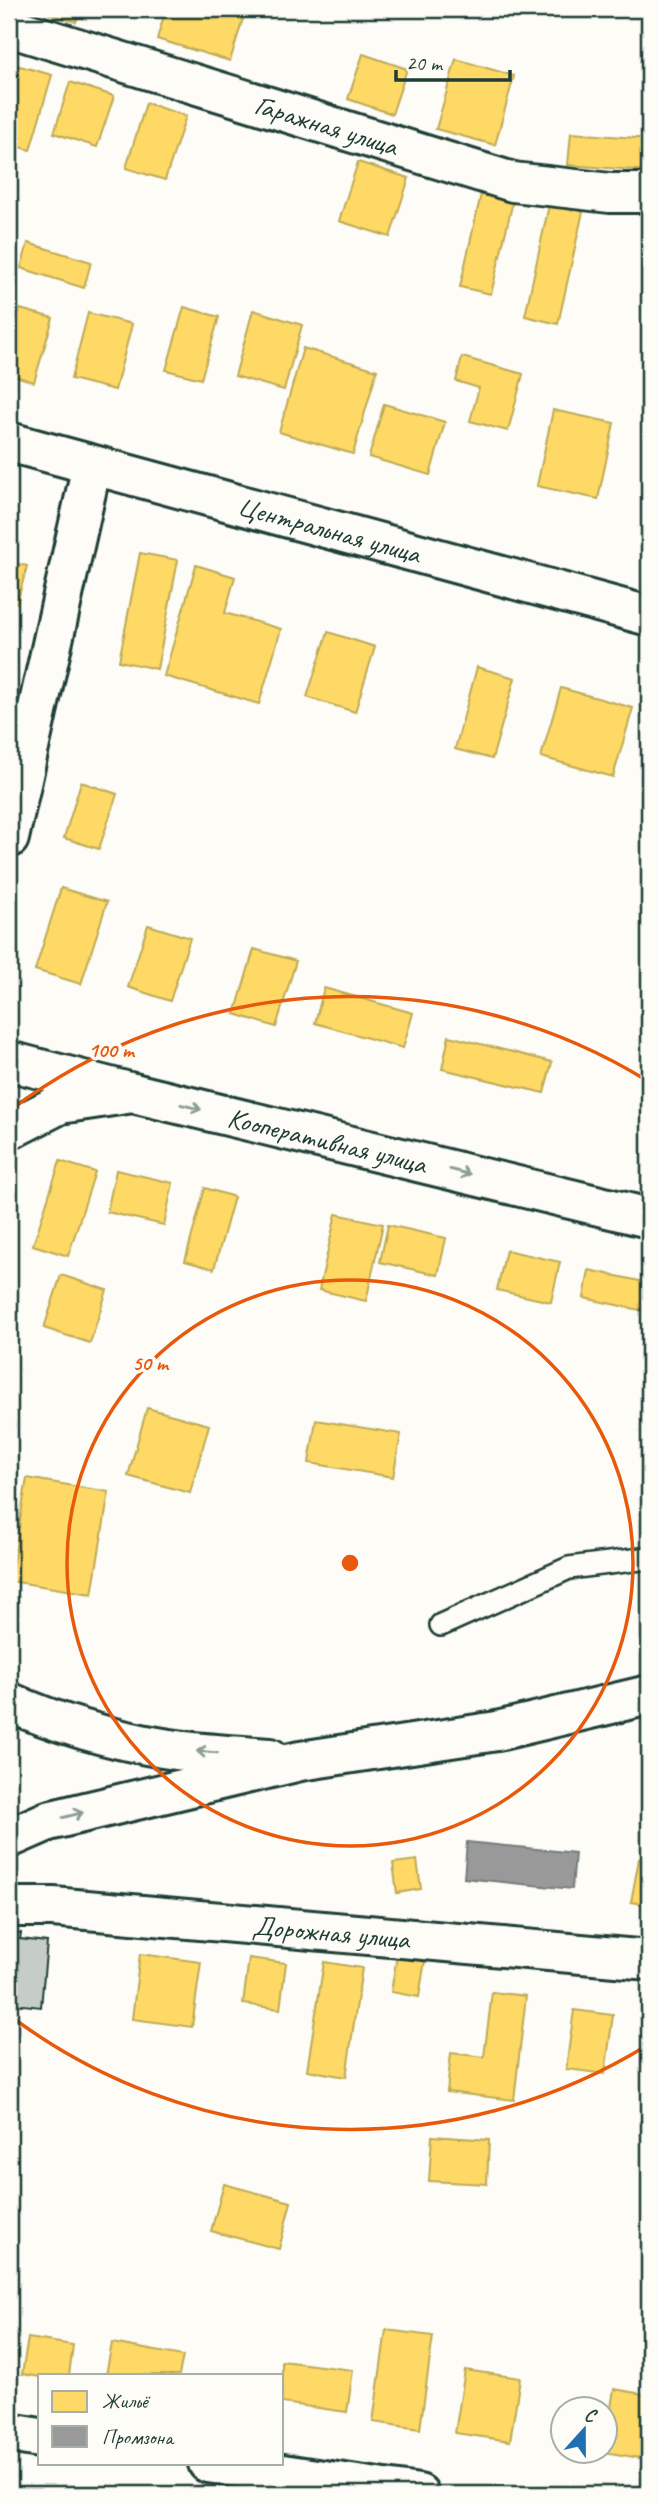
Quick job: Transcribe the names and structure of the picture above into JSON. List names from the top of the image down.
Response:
{
  "streets": {
    "street": [
      "Гаражная улица",
      "Центральная улица",
      "Кооперативная улица",
      "Дорожная улица"
    ]
  },
  "one_way": ["Кооперативная улица"],
  "legend": ["Жильё", "Промзона"],
  "scale_bar": "20 m",
  "north": "top",
  "rings": ["100 m", "50 m"]
}
